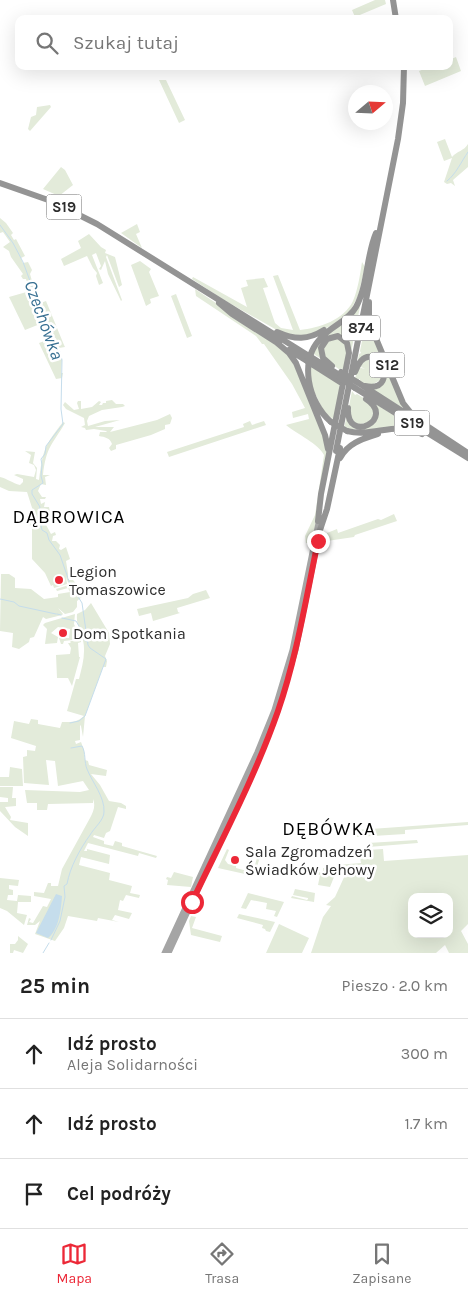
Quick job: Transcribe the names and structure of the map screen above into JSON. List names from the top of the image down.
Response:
{
  "streets": {
    "highway": ["S19", "874", "S12"]
  },
  "crossings": [
    ["S19", "S12"],
    ["874", "S12"]
  ],
  "districts": ["DĄBROWICA", "DĘBÓWKA"],
  "water": ["Czechówka"],
  "places": ["Legion Tomaszowice", "Dom Spotkania", "Sala Zgromadzeń Świadków Jehowy"],
  "north": "right",
  "page": {
    "search": "Szukaj tutaj",
    "heading": ["25 min", "Pieszo · 2.0 km"],
    "list": [
      ["Idź prosto", "Aleja Solidarności", "300 m"],
      ["Idź prosto", "1.7 km"],
      "Cel podróży"
    ],
    "nav": ["Mapa", "Trasa", "Zapisane"]
  }
}
